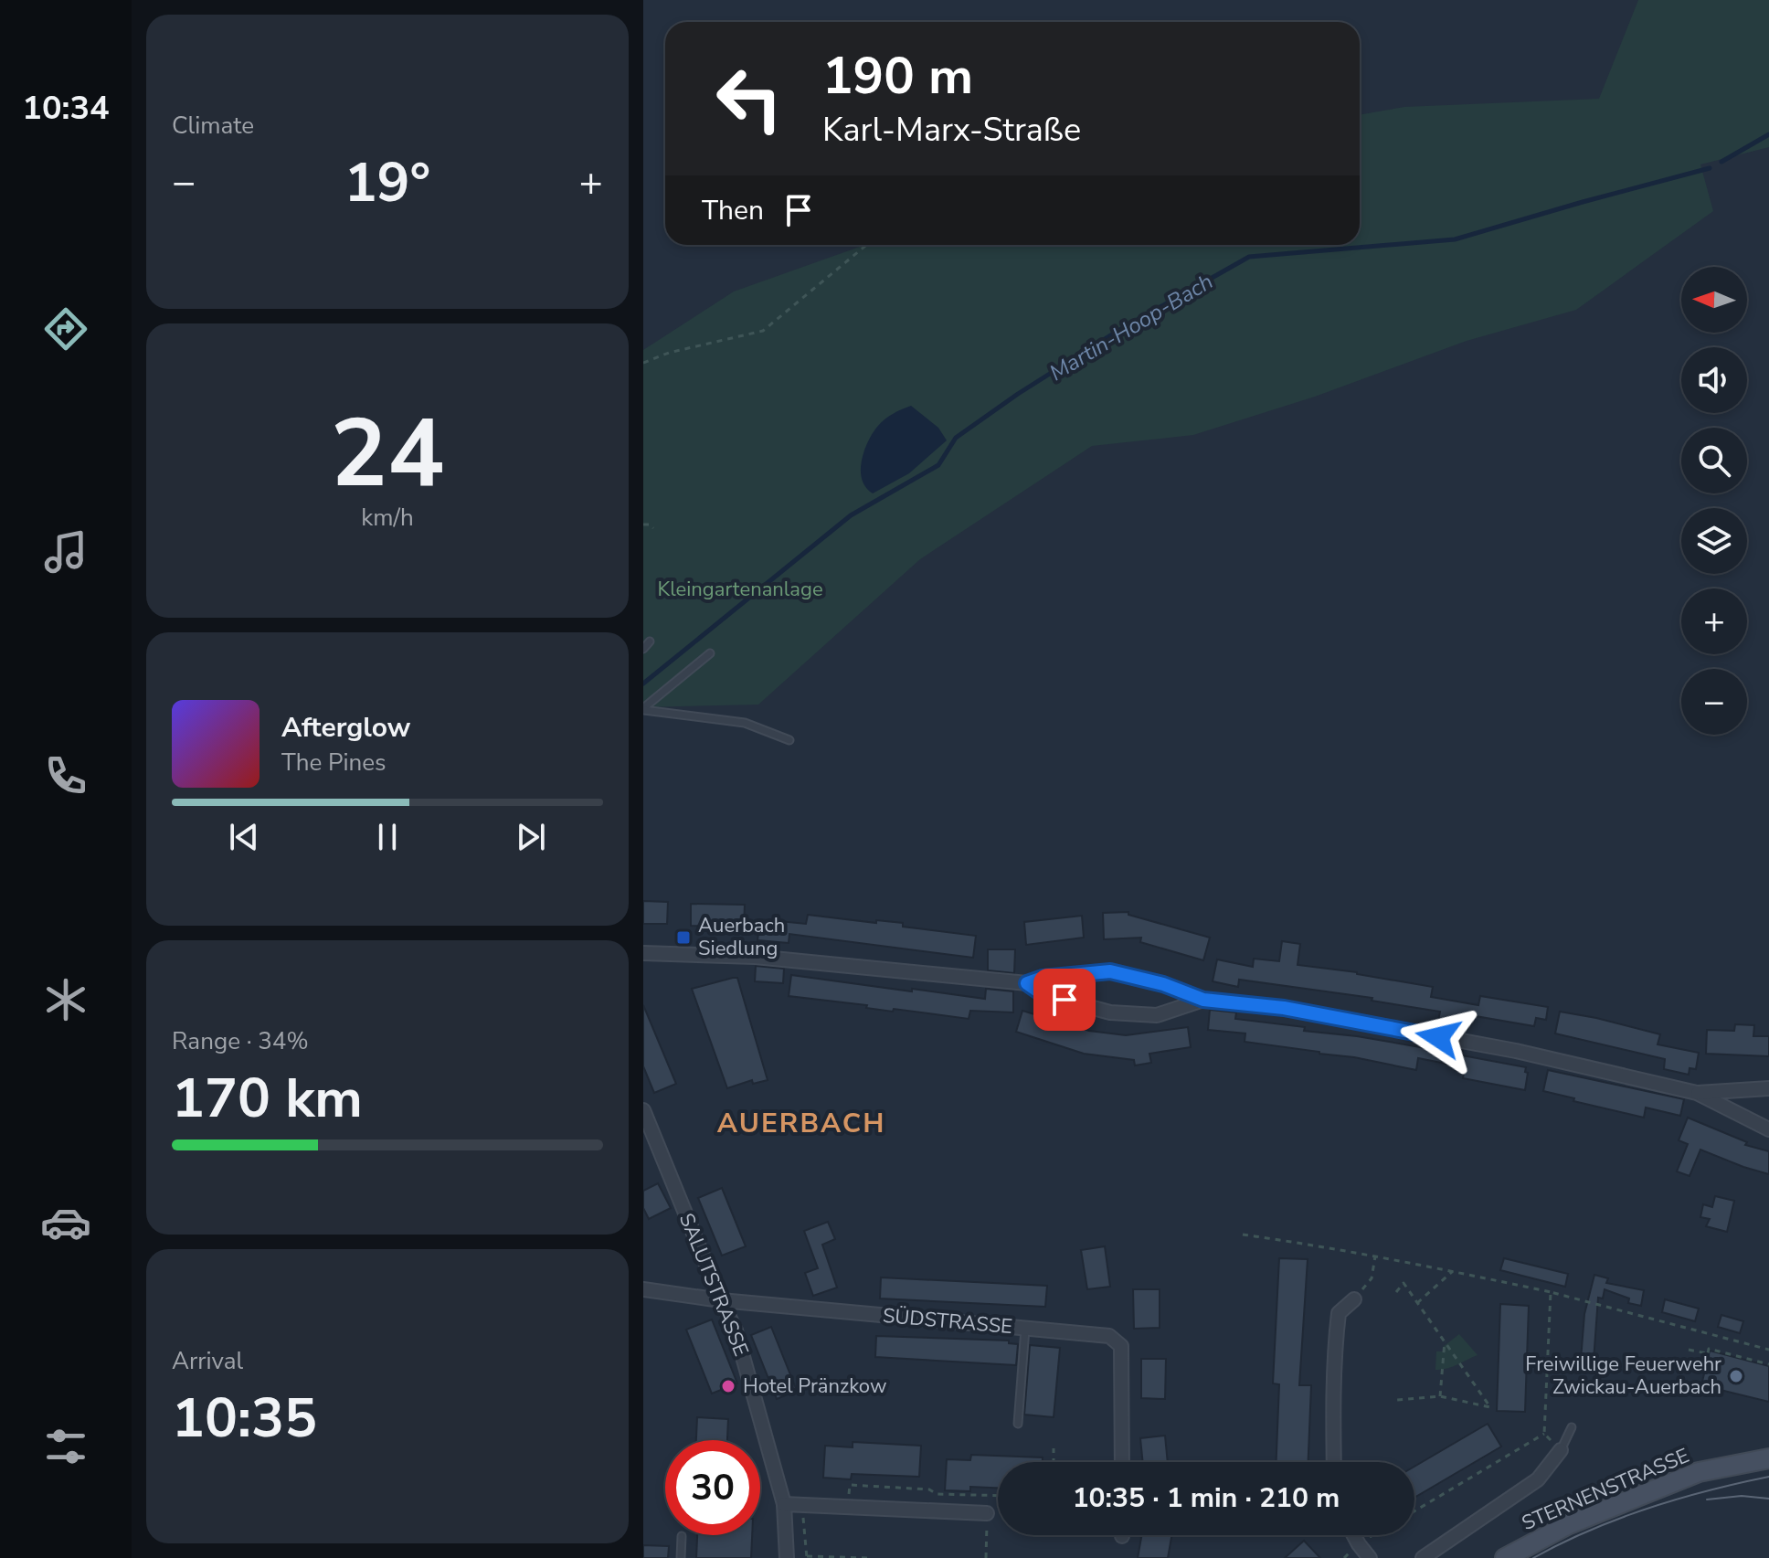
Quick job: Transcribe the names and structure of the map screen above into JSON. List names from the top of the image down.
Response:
{
  "streets": {
    "street": ["SALUTSTRASSE", "SÜDSTRASSE", "STERNENSTRASSE"]
  },
  "crossings": [
    ["SALUTSTRASSE", "SÜDSTRASSE"]
  ],
  "districts": ["AUERBACH"],
  "water": ["Martin-Hoop-Bach"],
  "parks": ["Kleingartenanlage"],
  "places": {
    "transit": ["Auerbach Siedlung"],
    "other": ["Freiwillige Feuerwehr Zwickau-Auerbach", "Hotel Pränzkow"]
  },
  "north": "left",
  "page": {
    "tabs": "10:34",
    "tile": [
      "Climate",
      ["24", "km/h"],
      ["Range · 34%", "170 km"],
      ["Arrival", "10:35"]
    ],
    "turn": ["190 m", "Karl-Marx-Straße"],
    "heat": ["−", "19°", "+"],
    "then": "Then",
    "map_buttons": ["+", "−"],
    "song": ["Afterglow", "The Pines"],
    "limit": "30",
    "trip": "10:35 · 1 min · 210 m"
  }
}
